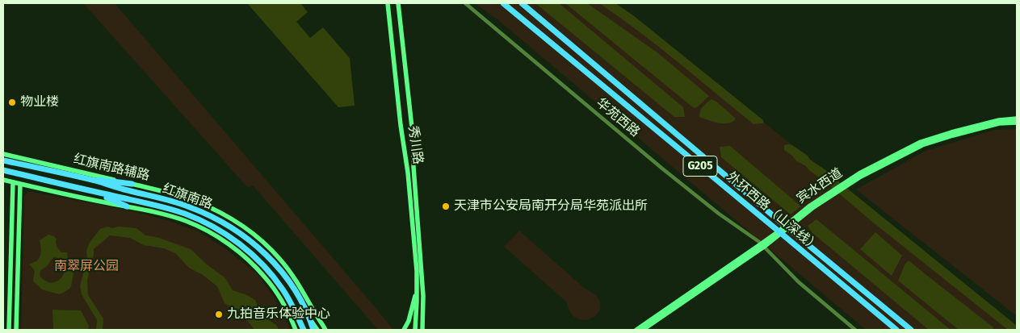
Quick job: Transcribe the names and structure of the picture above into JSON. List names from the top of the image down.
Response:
{
  "streets": {
    "highway": ["G205", "红旗南路", "外环西路（山深线）"],
    "main road": ["秀川路", "红旗南路辅路", "宾水西道"],
    "street": ["华苑西路"]
  },
  "crossings": [
    ["华苑西路", "宾水西道"],
    ["宾水西道", "外环西路（山深线）"]
  ],
  "parks": ["南翠屏公园"],
  "places": ["物业楼", "天津市公安局南开分局华苑派出所", "九拍音乐体验中心"]
}
